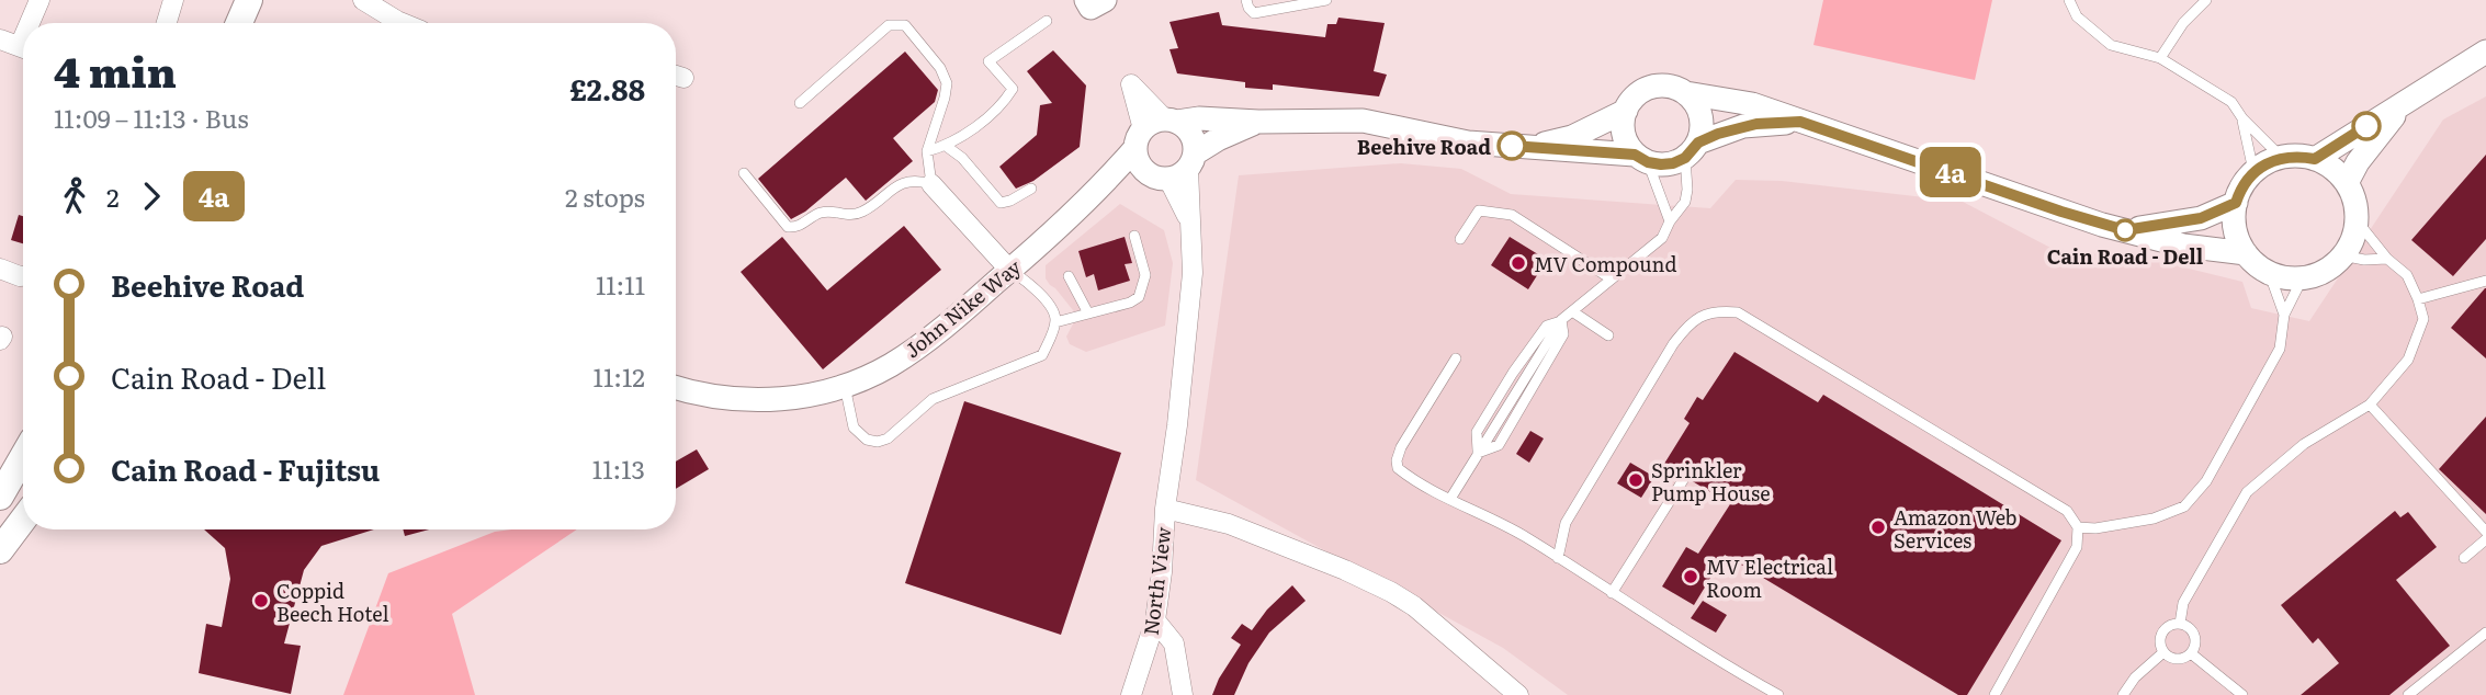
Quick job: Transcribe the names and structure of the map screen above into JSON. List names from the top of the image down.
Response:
{
  "streets": {
    "street": ["John Nike Way", "North View"]
  },
  "places": [
    "Beehive Road",
    "Cain Road - Dell",
    "MV Compound",
    "Sprinkler Pump House",
    "Amazon Web Services",
    "MV Electrical Room",
    "Coppid Beech Hotel"
  ],
  "lines": ["bus line 4a"],
  "page": {
    "on_map": "4a",
    "heading": ["4 min", "11:09 – 11:13 · Bus", "£2.88"],
    "legs": ["2", "4a", "2 stops"],
    "list": [
      {
        "name": "Beehive Road",
        "value": "11:11"
      },
      {
        "name": "Cain Road - Dell",
        "value": "11:12"
      },
      {
        "name": "Cain Road - Fujitsu",
        "value": "11:13"
      }
    ]
  }
}
